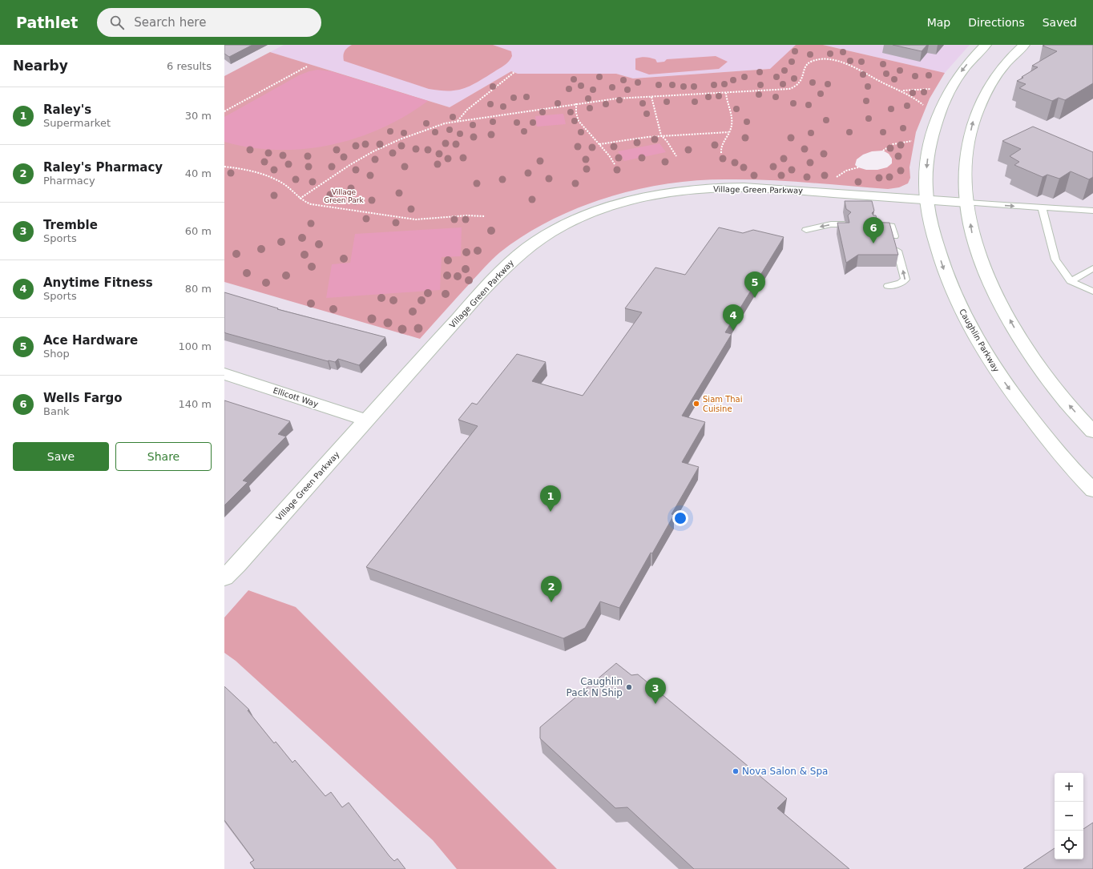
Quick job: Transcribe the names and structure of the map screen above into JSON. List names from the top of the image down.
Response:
{
  "streets": {
    "street": ["Village Green Parkway", "Caughlin Parkway", "Ellicott Way"]
  },
  "crossings": [
    ["Village Green Parkway", "Caughlin Parkway"],
    ["Village Green Parkway", "Ellicott Way"]
  ],
  "parks": ["Village Green Park"],
  "places": ["Siam Thai Cuisine", "Caughlin Pack N Ship", "Nova Salon & Spa"],
  "page": {
    "header": "Pathlet",
    "search": "Search here",
    "nav": ["Map", "Directions", "Saved"],
    "heading": ["Nearby", "6 results"],
    "list": [
      {
        "mark": "1",
        "name": "Raley's",
        "note": "Supermarket",
        "value": "30 m"
      },
      {
        "mark": "2",
        "name": "Raley's Pharmacy",
        "note": "Pharmacy",
        "value": "40 m"
      },
      {
        "mark": "3",
        "name": "Tremble",
        "note": "Sports",
        "value": "60 m"
      },
      {
        "mark": "4",
        "name": "Anytime Fitness",
        "note": "Sports",
        "value": "80 m"
      },
      {
        "mark": "5",
        "name": "Ace Hardware",
        "note": "Shop",
        "value": "100 m"
      },
      {
        "mark": "6",
        "name": "Wells Fargo",
        "note": "Bank",
        "value": "140 m"
      }
    ],
    "pins": [
      "6",
      "5",
      "4",
      "1",
      "2",
      "3"
    ],
    "buttons": ["Save", "Share"],
    "map_buttons": ["+", "−"]
  }
}
